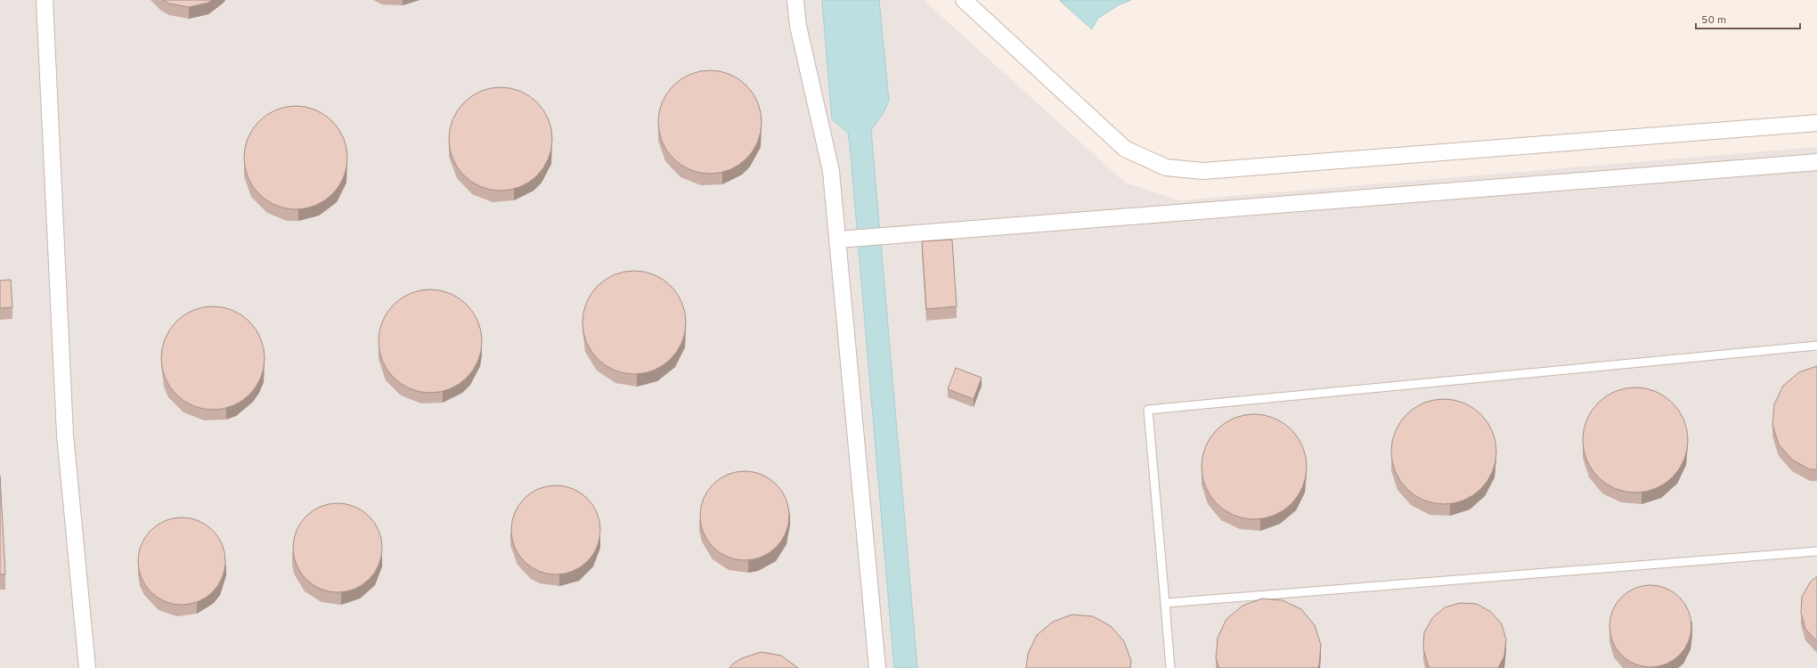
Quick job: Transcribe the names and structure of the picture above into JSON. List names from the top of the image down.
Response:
{
  "scale_bar": "50 m"
}
